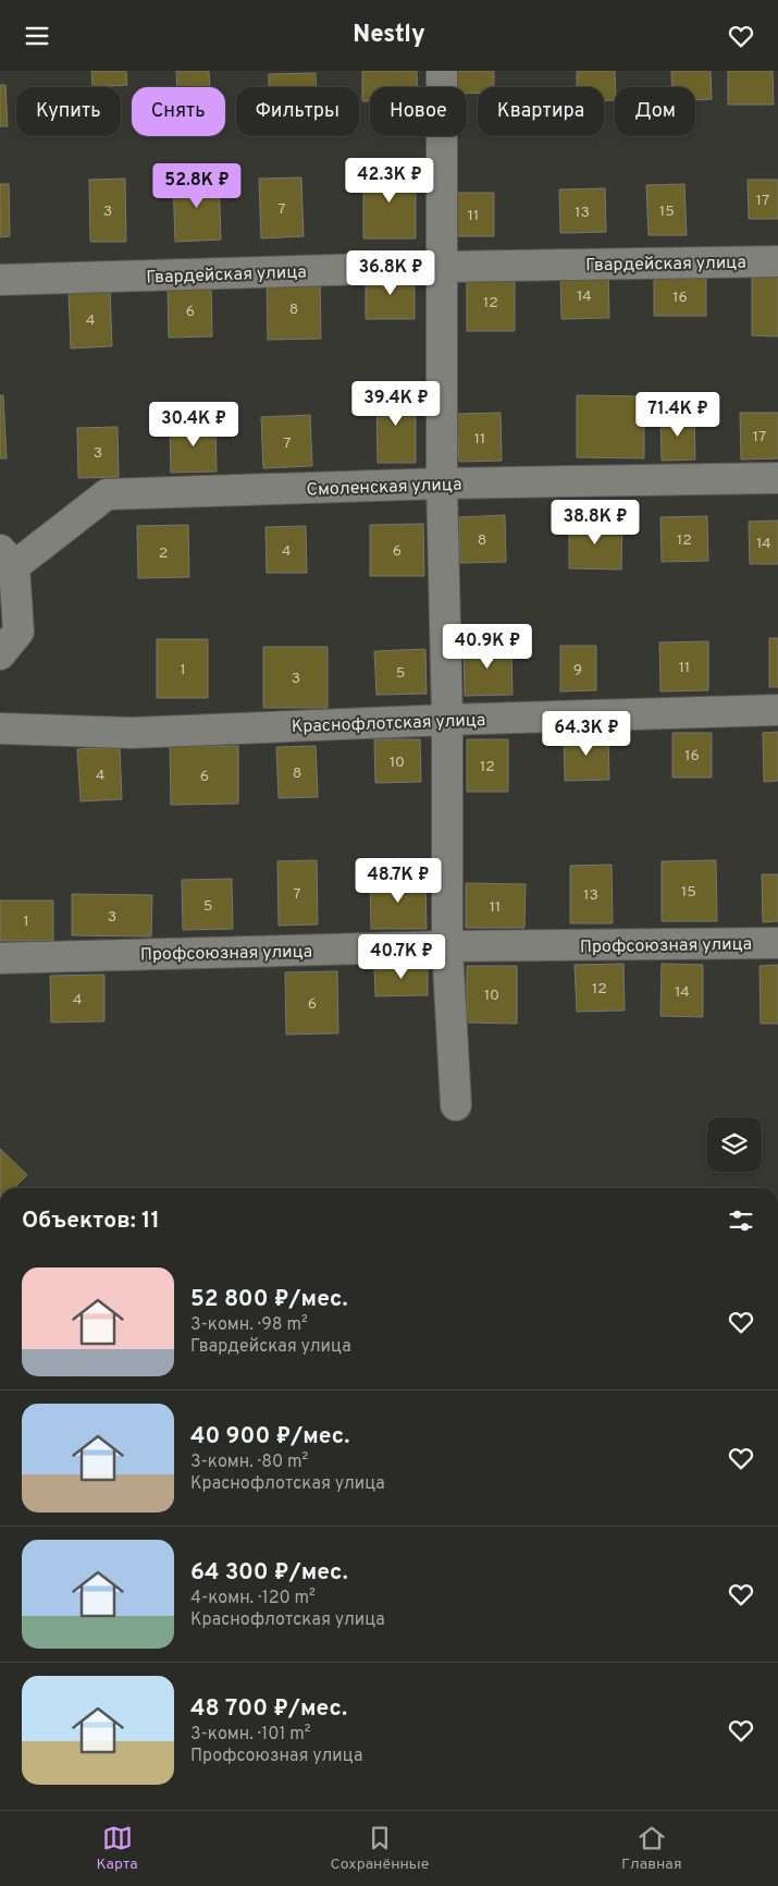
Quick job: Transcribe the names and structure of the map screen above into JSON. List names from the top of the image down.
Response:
{
  "streets": {
    "street": [
      "Гвардейская улица",
      "Смоленская улица",
      "Краснофлотская улица",
      "Профсоюзная улица"
    ]
  },
  "house_numbers": [
    "17",
    "7",
    "3",
    "15",
    "13",
    "11",
    "14",
    "16",
    "12",
    "8",
    "6",
    "4",
    "17",
    "11",
    "7",
    "3",
    "8",
    "12",
    "14",
    "4",
    "6",
    "2",
    "11",
    "1",
    "9",
    "5",
    "3",
    "16",
    "10",
    "12",
    "8",
    "4",
    "6",
    "15",
    "7",
    "13",
    "5",
    "11",
    "3",
    "1",
    "12",
    "14",
    "10",
    "4",
    "6"
  ],
  "page": {
    "header": "Nestly",
    "chip": [
      "Купить",
      "Снять",
      "Фильтры",
      "Новое",
      "Квартира",
      "Дом"
    ],
    "price": [
      "42.3K ₽",
      "52.8K ₽",
      "36.8K ₽",
      "39.4K ₽",
      "71.4K ₽",
      "30.4K ₽",
      "38.8K ₽",
      "40.9K ₽",
      "64.3K ₽",
      "48.7K ₽",
      "40.7K ₽"
    ],
    "heading": "Объектов: 11",
    "list": [
      {
        "name": "52 800 ₽/мес.",
        "note": "3-комн. · 98 m² · Гвардейская улица"
      },
      {
        "name": "40 900 ₽/мес.",
        "note": "3-комн. · 80 m² · Краснофлотская улица"
      },
      {
        "name": "64 300 ₽/мес.",
        "note": "4-комн. · 120 m² · Краснофлотская улица"
      },
      {
        "name": "48 700 ₽/мес.",
        "note": "3-комн. · 101 m² · Профсоюзная улица"
      }
    ],
    "tabs": ["Карта", "Сохранённые", "Главная"]
  }
}
